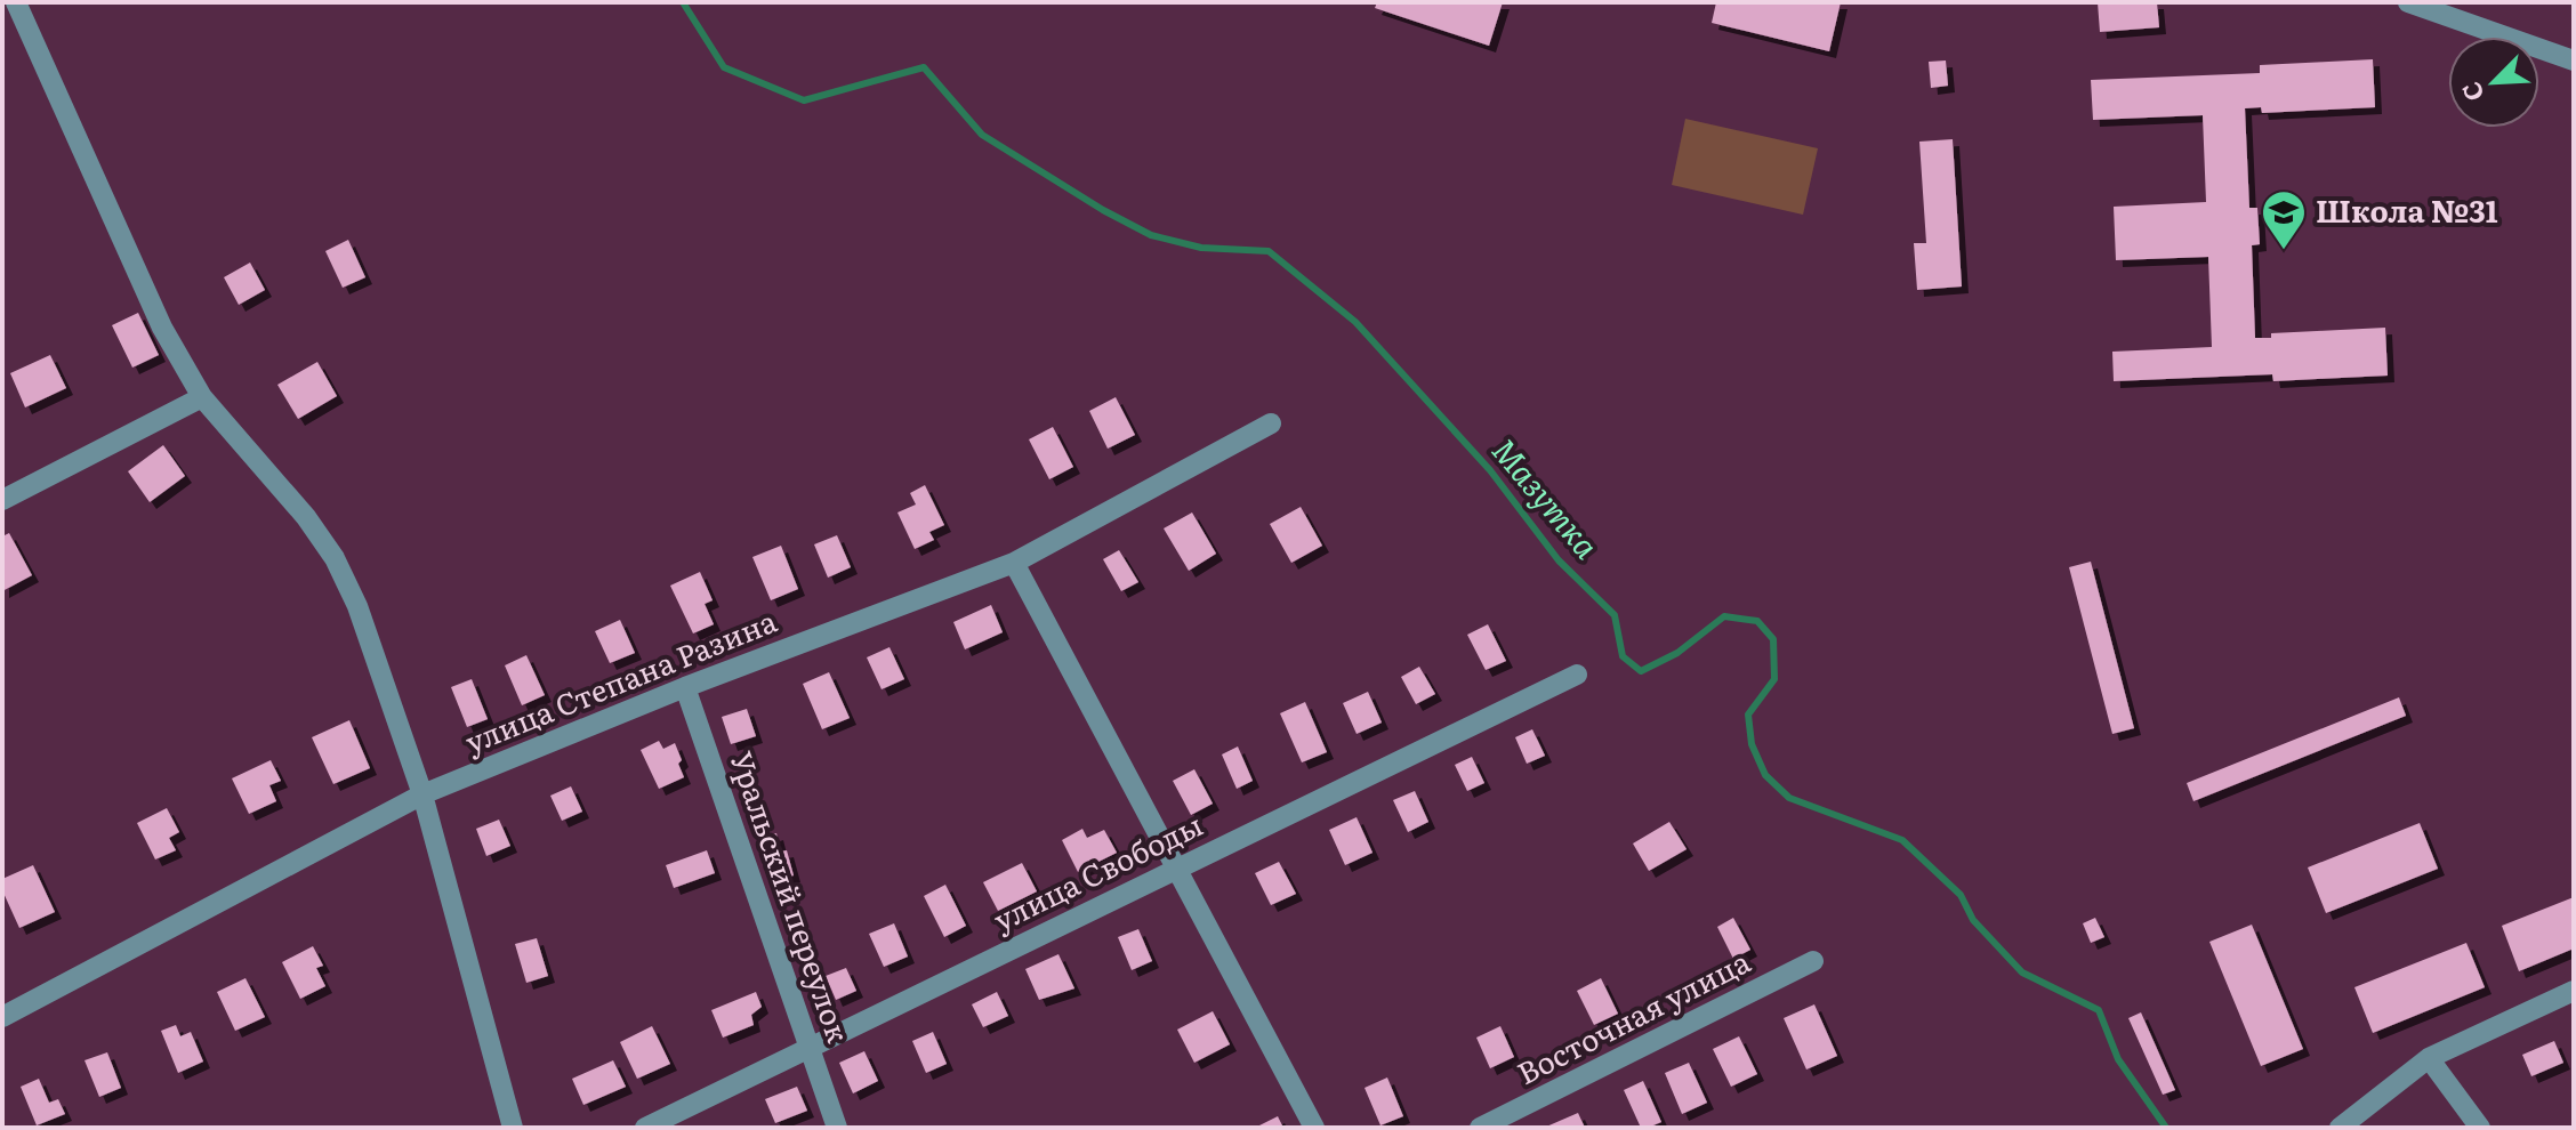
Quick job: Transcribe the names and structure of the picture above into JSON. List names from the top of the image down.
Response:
{
  "streets": {
    "street": [
      "улица Степана Разина",
      "улица Свободы",
      "Уральский переулок",
      "Восточная улица"
    ]
  },
  "crossings": [
    ["улица Степана Разина", "Уральский переулок"],
    ["улица Свободы", "Уральский переулок"]
  ],
  "water": ["Мазутка"],
  "places": {
    "school or university": ["Школа №31"]
  },
  "north": "bottom left"
}
